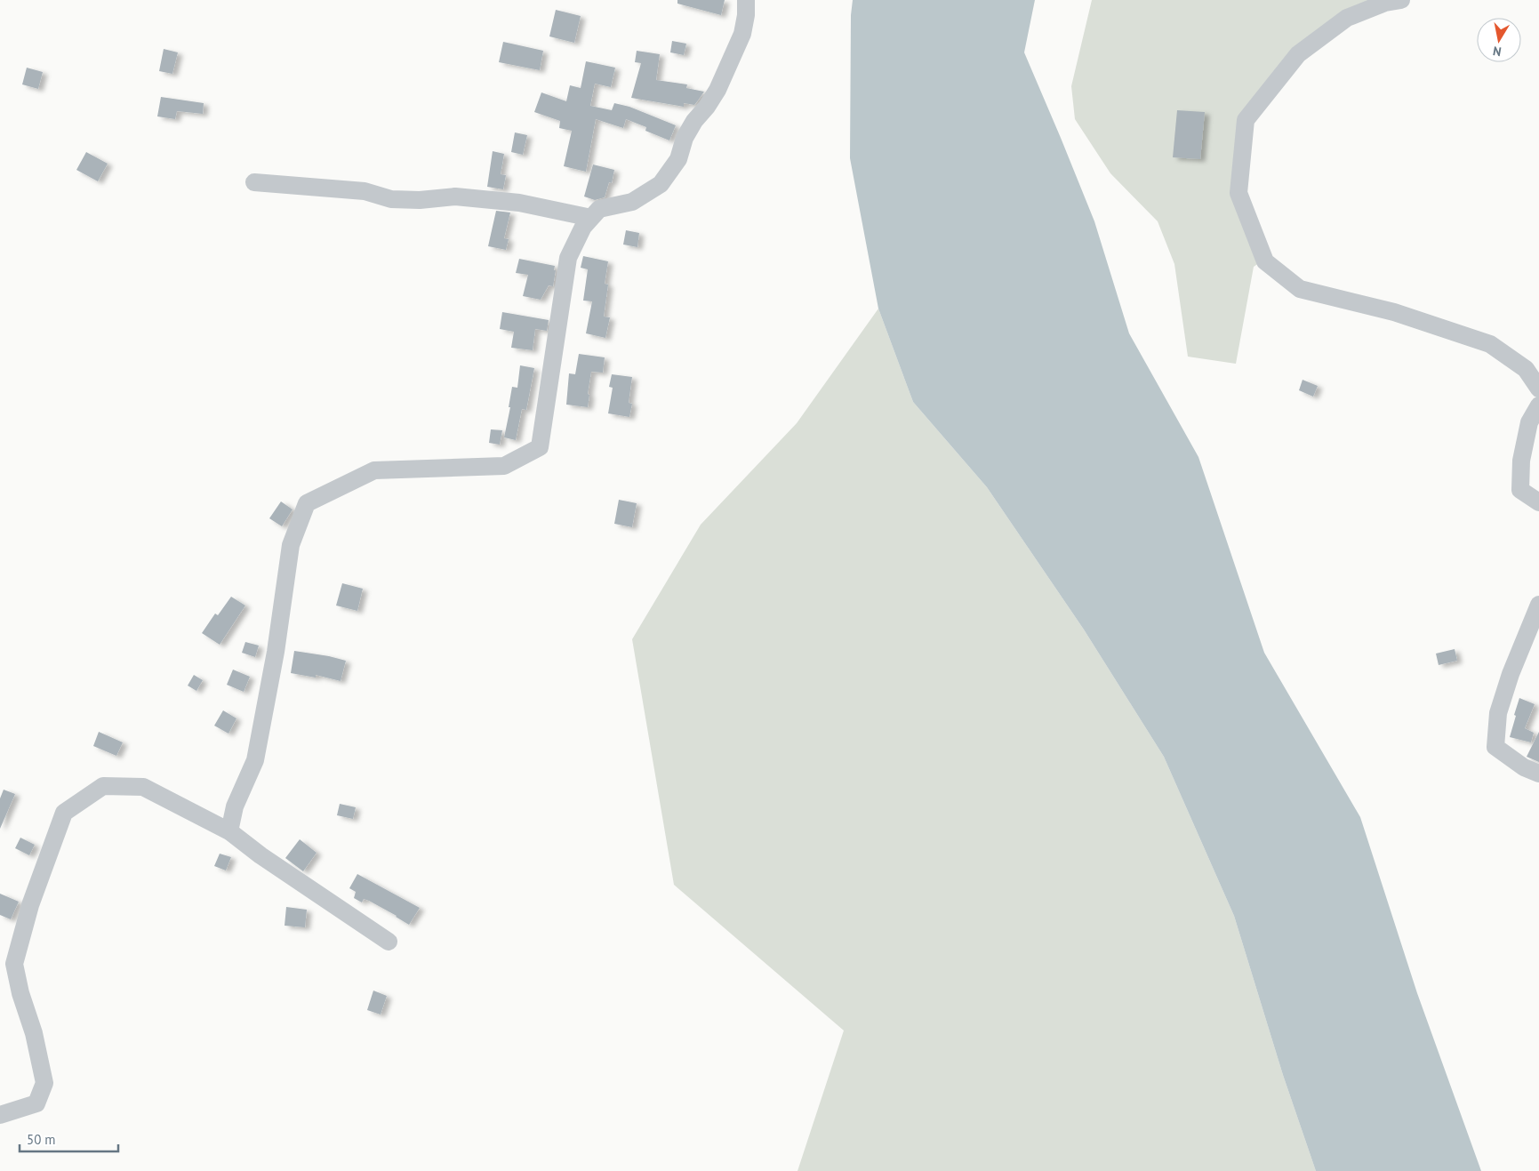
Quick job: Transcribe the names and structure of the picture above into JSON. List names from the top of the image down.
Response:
{
  "scale_bar": "50 m",
  "north": "bottom"
}
